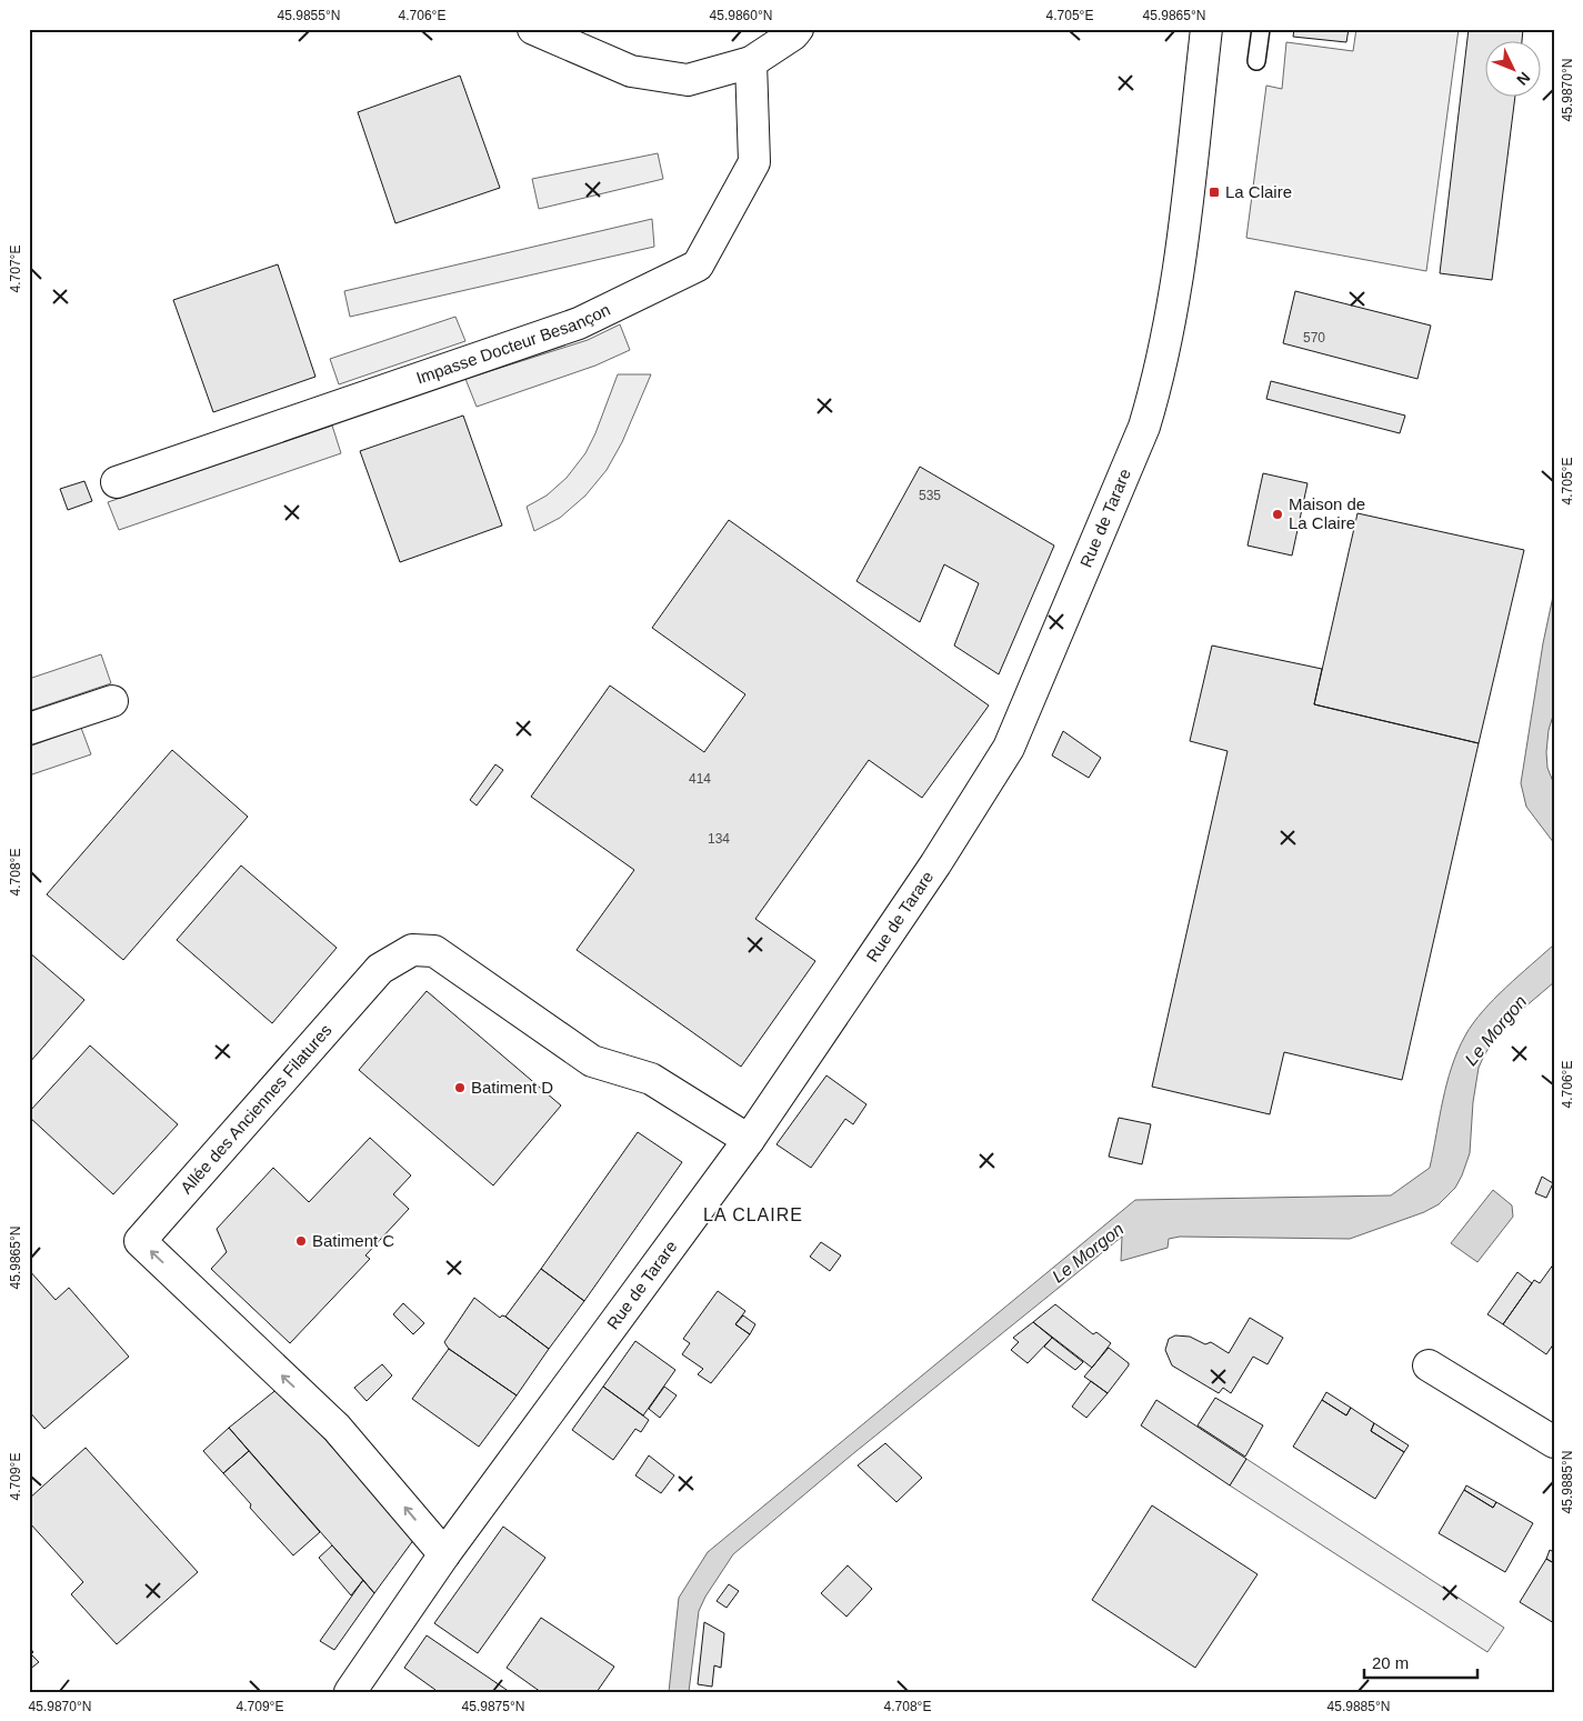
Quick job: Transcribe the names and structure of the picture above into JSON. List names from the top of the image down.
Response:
{
  "streets": {
    "street": ["Impasse Docteur Besançon", "Rue de Tarare", "Allée des Anciennes Filatures"]
  },
  "crossings": [
    ["Rue de Tarare", "Allée des Anciennes Filatures"]
  ],
  "districts": ["LA CLAIRE"],
  "water": ["Le Morgon"],
  "places": {
    "transit": ["La Claire"],
    "other": ["Maison de La Claire", "Batiment D", "Batiment C"]
  },
  "house_numbers": [
    "570",
    "535",
    "414",
    "134"
  ],
  "scale_bar": "20 m",
  "north": "bottom right",
  "coordinates": [
    "45.9855°N",
    "4.706°E",
    "45.9860°N",
    "4.705°E",
    "45.9865°N",
    "45.9870°N",
    "4.707°E",
    "4.708°E",
    "4.709°E",
    "45.9885°N",
    "45.9875°N"
  ]
}
